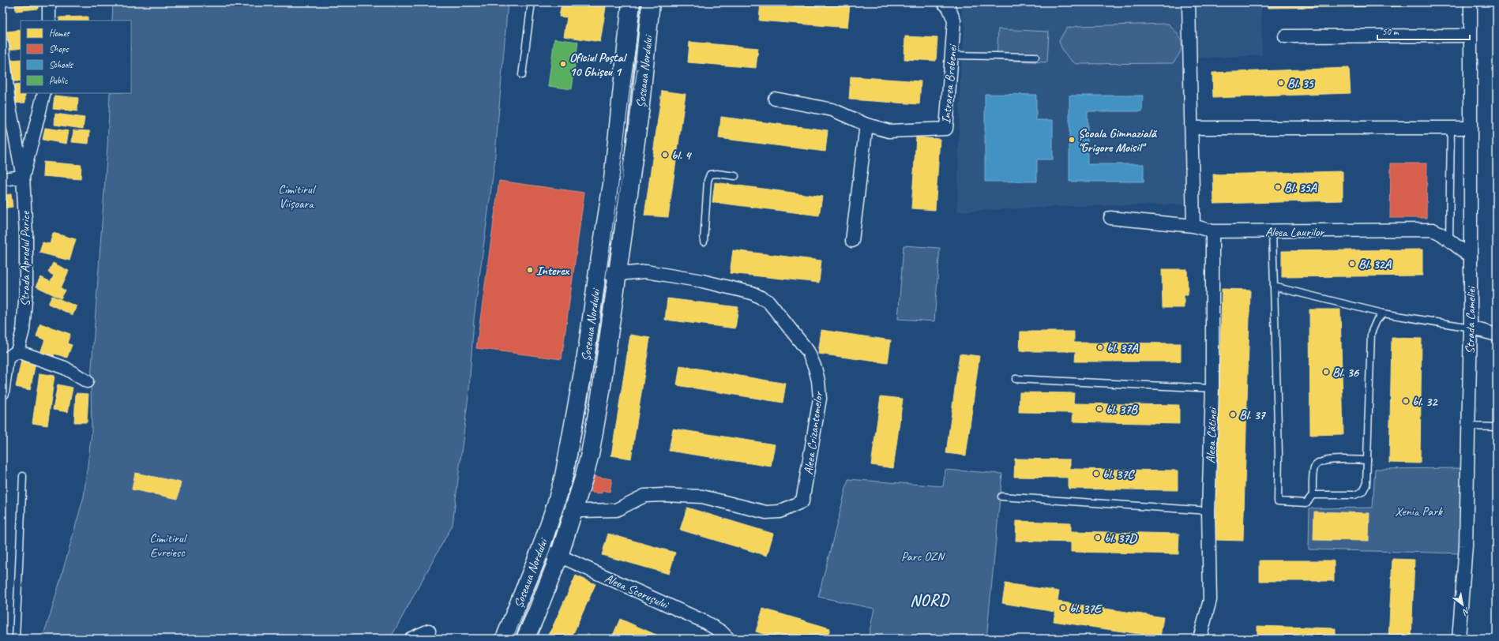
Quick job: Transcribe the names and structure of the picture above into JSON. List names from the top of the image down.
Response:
{
  "streets": {
    "main road": ["Șoseaua Nordului"],
    "street": [
      "Intrarea Brebenei",
      "Aleea Laurilor",
      "Strada Aprodul Purice",
      "Strada Cameliei",
      "Aleea Crizantemelor",
      "Aleea Cătinei",
      "Aleea Scorușului"
    ]
  },
  "crossings": [
    ["Șoseaua Nordului", "Aleea Crizantemelor"],
    ["Șoseaua Nordului", "Aleea Scorușului"],
    ["Aleea Laurilor", "Strada Cameliei"],
    ["Aleea Laurilor", "Aleea Cătinei"]
  ],
  "districts": ["NORD"],
  "parks": [
    "Cimitirul Viișoara",
    "Xenia Park",
    "Cimitirul Evreiesc",
    "Parc OZN"
  ],
  "places": [
    "Oficiul Poștal 10 Ghișeu 1",
    "Bl. 35",
    "Școala Gimnazială \"Grigore Moisil\"",
    "bl. 4",
    "Bl. 35A",
    "Bl. 32A",
    "Interex",
    "bl. 37A",
    "Bl. 36",
    "bl. 32",
    "bl. 37B",
    "Bl. 37",
    "bl. 37C",
    "bl. 37D",
    "bl. 37E"
  ],
  "legend": [
    "Homes",
    "Shops",
    "Schools",
    "Public"
  ],
  "scale_bar": "50 m",
  "north": "bottom right"
}
